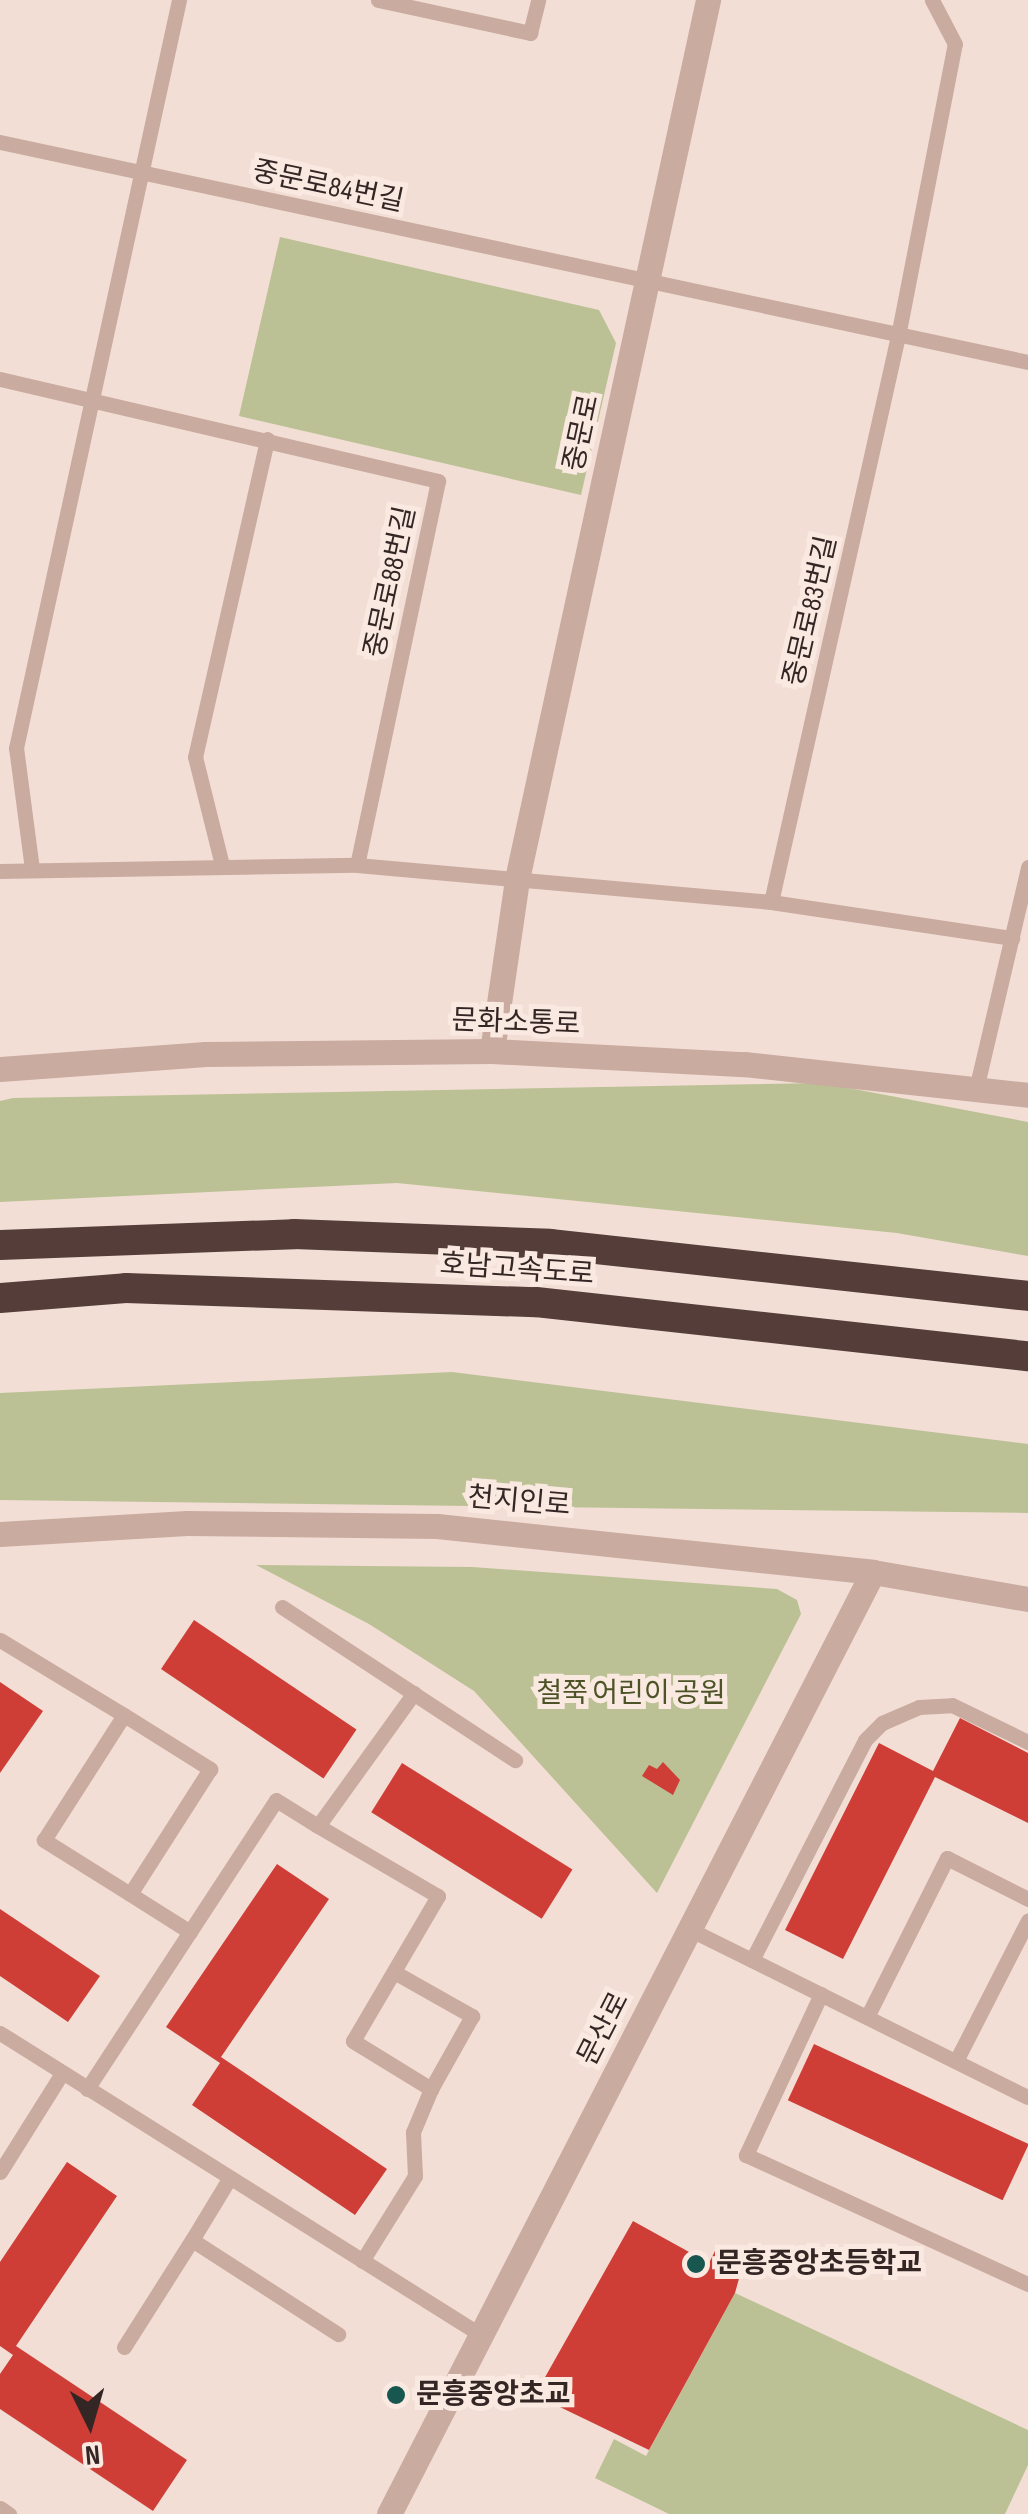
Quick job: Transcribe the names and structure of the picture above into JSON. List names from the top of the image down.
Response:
{
  "streets": {
    "highway": ["호남고속도로"],
    "street": [
      "중문로",
      "문화소통로",
      "천지인로",
      "문산로"
    ],
    "lane": ["중문로84번길", "중문로88번길", "중문로83번길"]
  },
  "crossings": [
    ["중문로84번길", "중문로"],
    ["중문로", "문화소통로"],
    ["천지인로", "문산로"]
  ],
  "parks": ["철쭉 어린이 공원"],
  "places": ["문흥중앙초등학교", "문흥중앙초교"],
  "north": "bottom"
}
